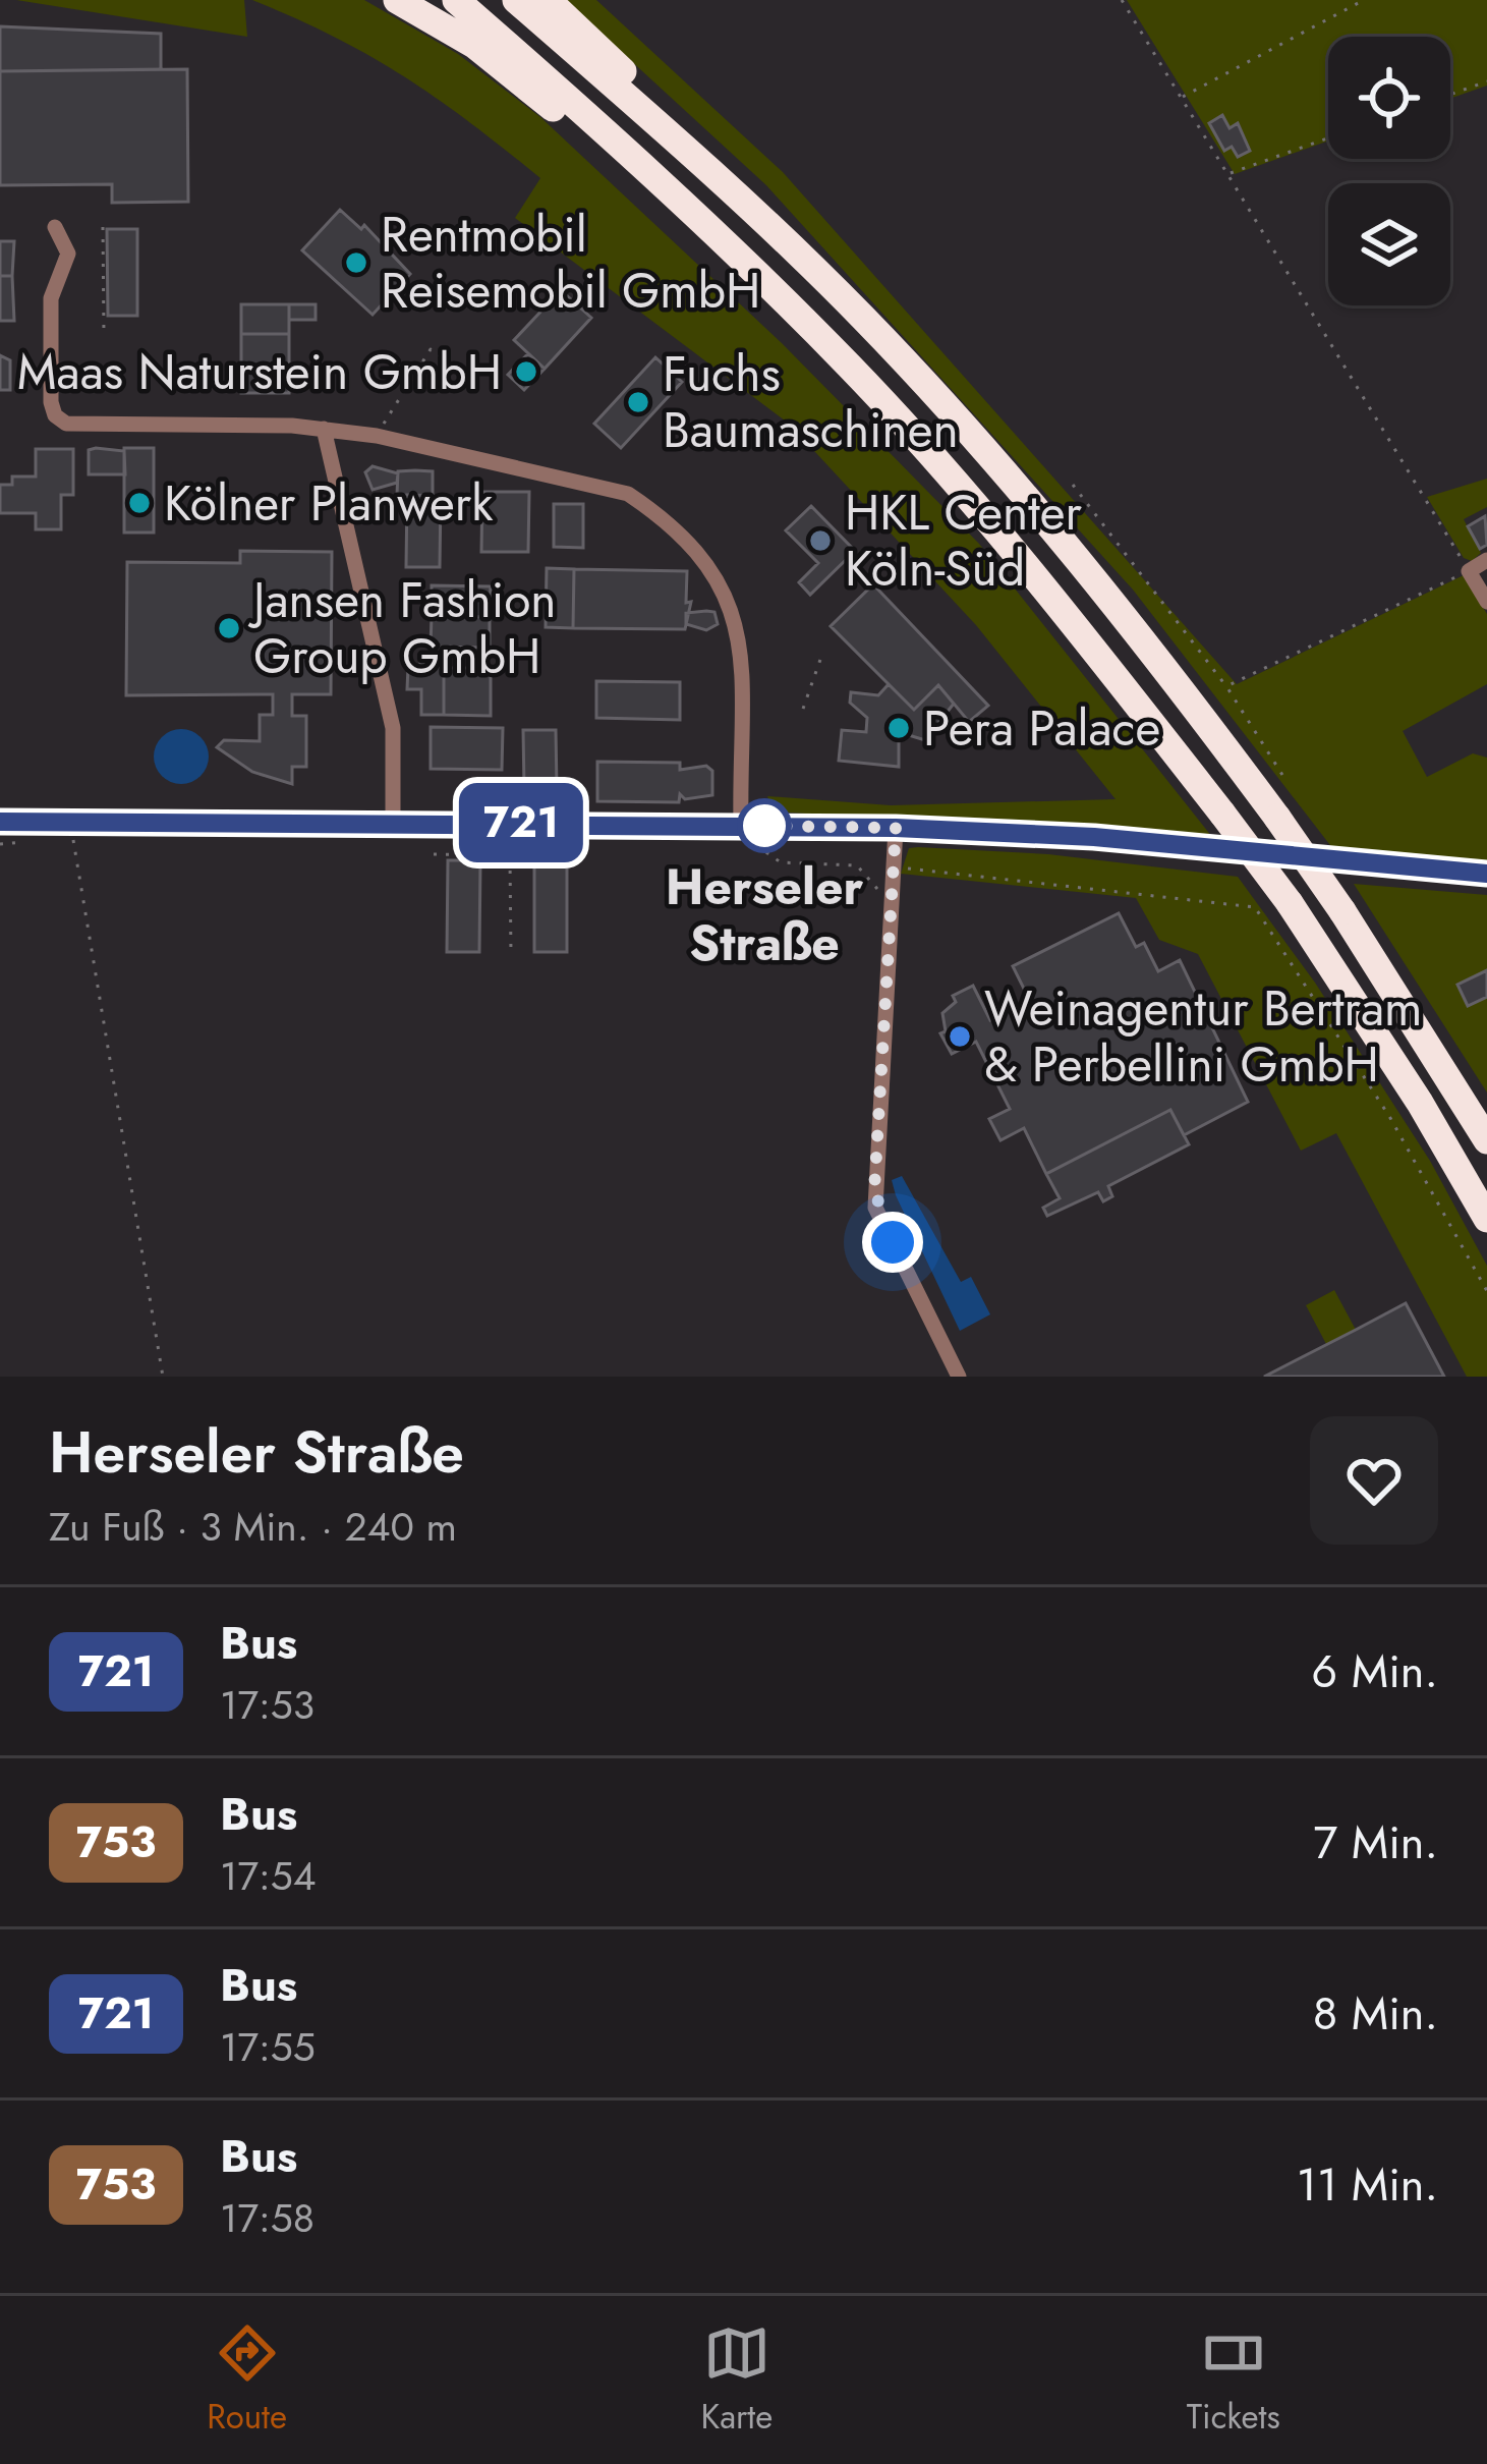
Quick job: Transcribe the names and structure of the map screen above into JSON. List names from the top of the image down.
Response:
{
  "places": [
    "Rentmobil Reisemobil GmbH",
    "Maas Naturstein GmbH",
    "Fuchs Baumaschinen",
    "Kölner Planwerk",
    "HKL Center Köln-Süd",
    "Jansen Fashion Group GmbH",
    "Pera Palace",
    "Herseler Straße",
    "Weinagentur Bertram & Perbellini GmbH"
  ],
  "lines": ["bus line 721"],
  "page": {
    "on_map": "721",
    "heading": ["Herseler Straße", "Zu Fuß · 3 Min. · 240 m"],
    "list": [
      {
        "mark": "721",
        "name": "Bus",
        "note": "17:53",
        "value": "6 Min."
      },
      {
        "mark": "753",
        "name": "Bus",
        "note": "17:54",
        "value": "7 Min."
      },
      {
        "mark": "721",
        "name": "Bus",
        "note": "17:55",
        "value": "8 Min."
      },
      {
        "mark": "753",
        "name": "Bus",
        "note": "17:58",
        "value": "11 Min."
      }
    ],
    "tabs": ["Route", "Karte", "Tickets"]
  }
}
